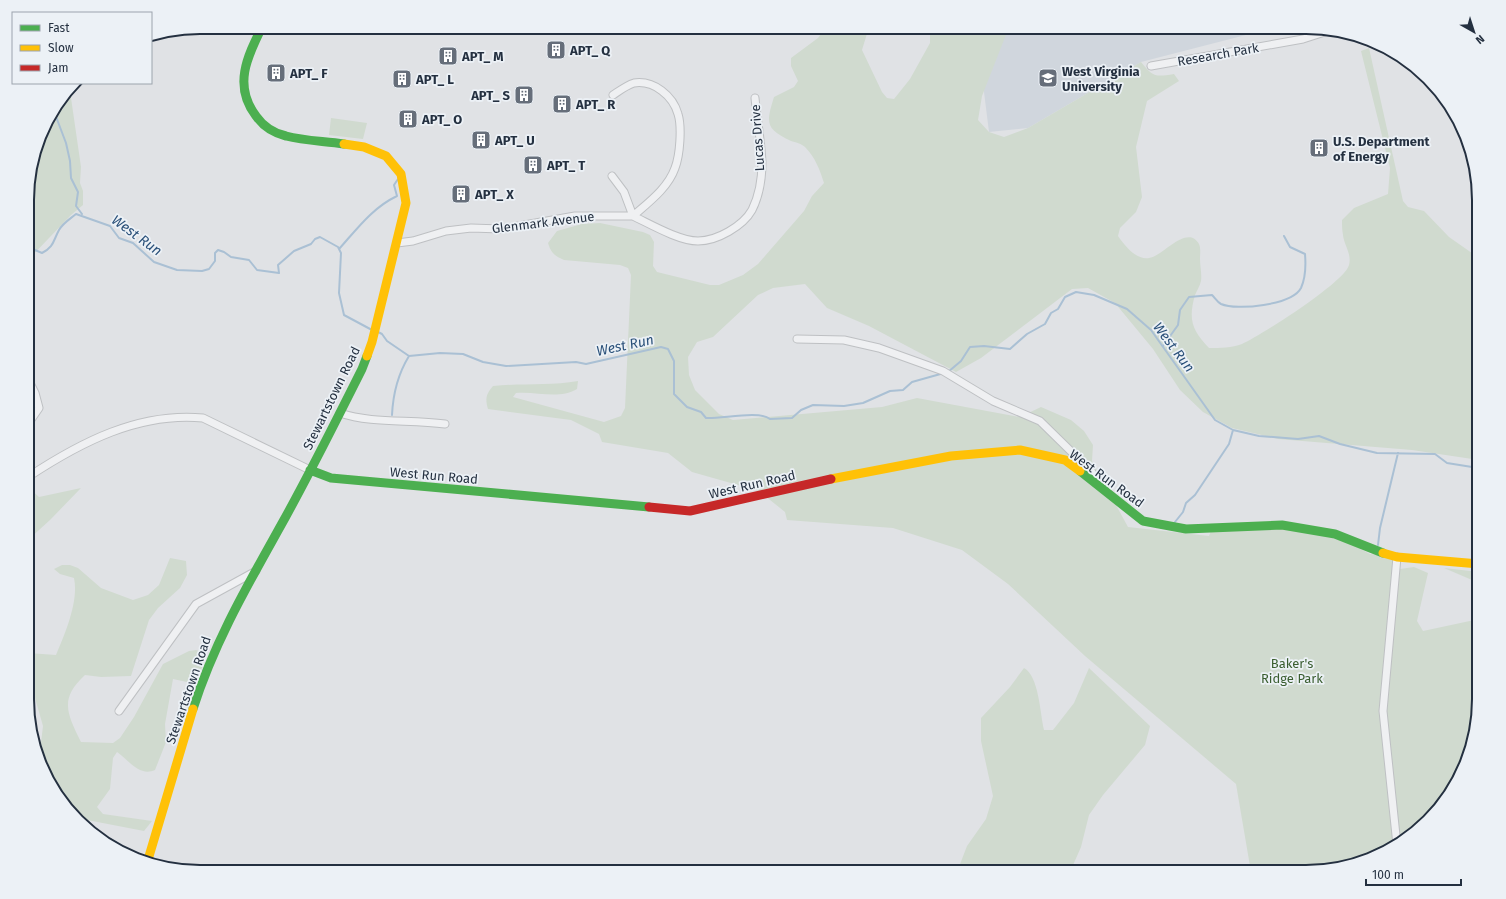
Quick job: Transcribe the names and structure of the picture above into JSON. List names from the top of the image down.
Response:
{
  "streets": {
    "street": [
      "Research Park",
      "Lucas Drive",
      "Glenmark Avenue",
      "Stewartstown Road",
      "West Run Road"
    ]
  },
  "crossings": [
    ["Lucas Drive", "Glenmark Avenue"],
    ["Glenmark Avenue", "Stewartstown Road"],
    ["Stewartstown Road", "West Run Road"]
  ],
  "water": ["West Run"],
  "parks": ["Baker's Ridge Park"],
  "places": {
    "building": [
      "APT_ Q",
      "APT_ M",
      "APT_ F",
      "APT_ L",
      "APT_ S",
      "APT_ R",
      "APT_ O",
      "APT_ U",
      "U.S. Department of Energy",
      "APT_ T",
      "APT_ X"
    ],
    "school or university": ["West Virginia University"]
  },
  "legend": ["Fast", "Slow", "Jam"],
  "scale_bar": "100 m",
  "north": "bottom right"
}
